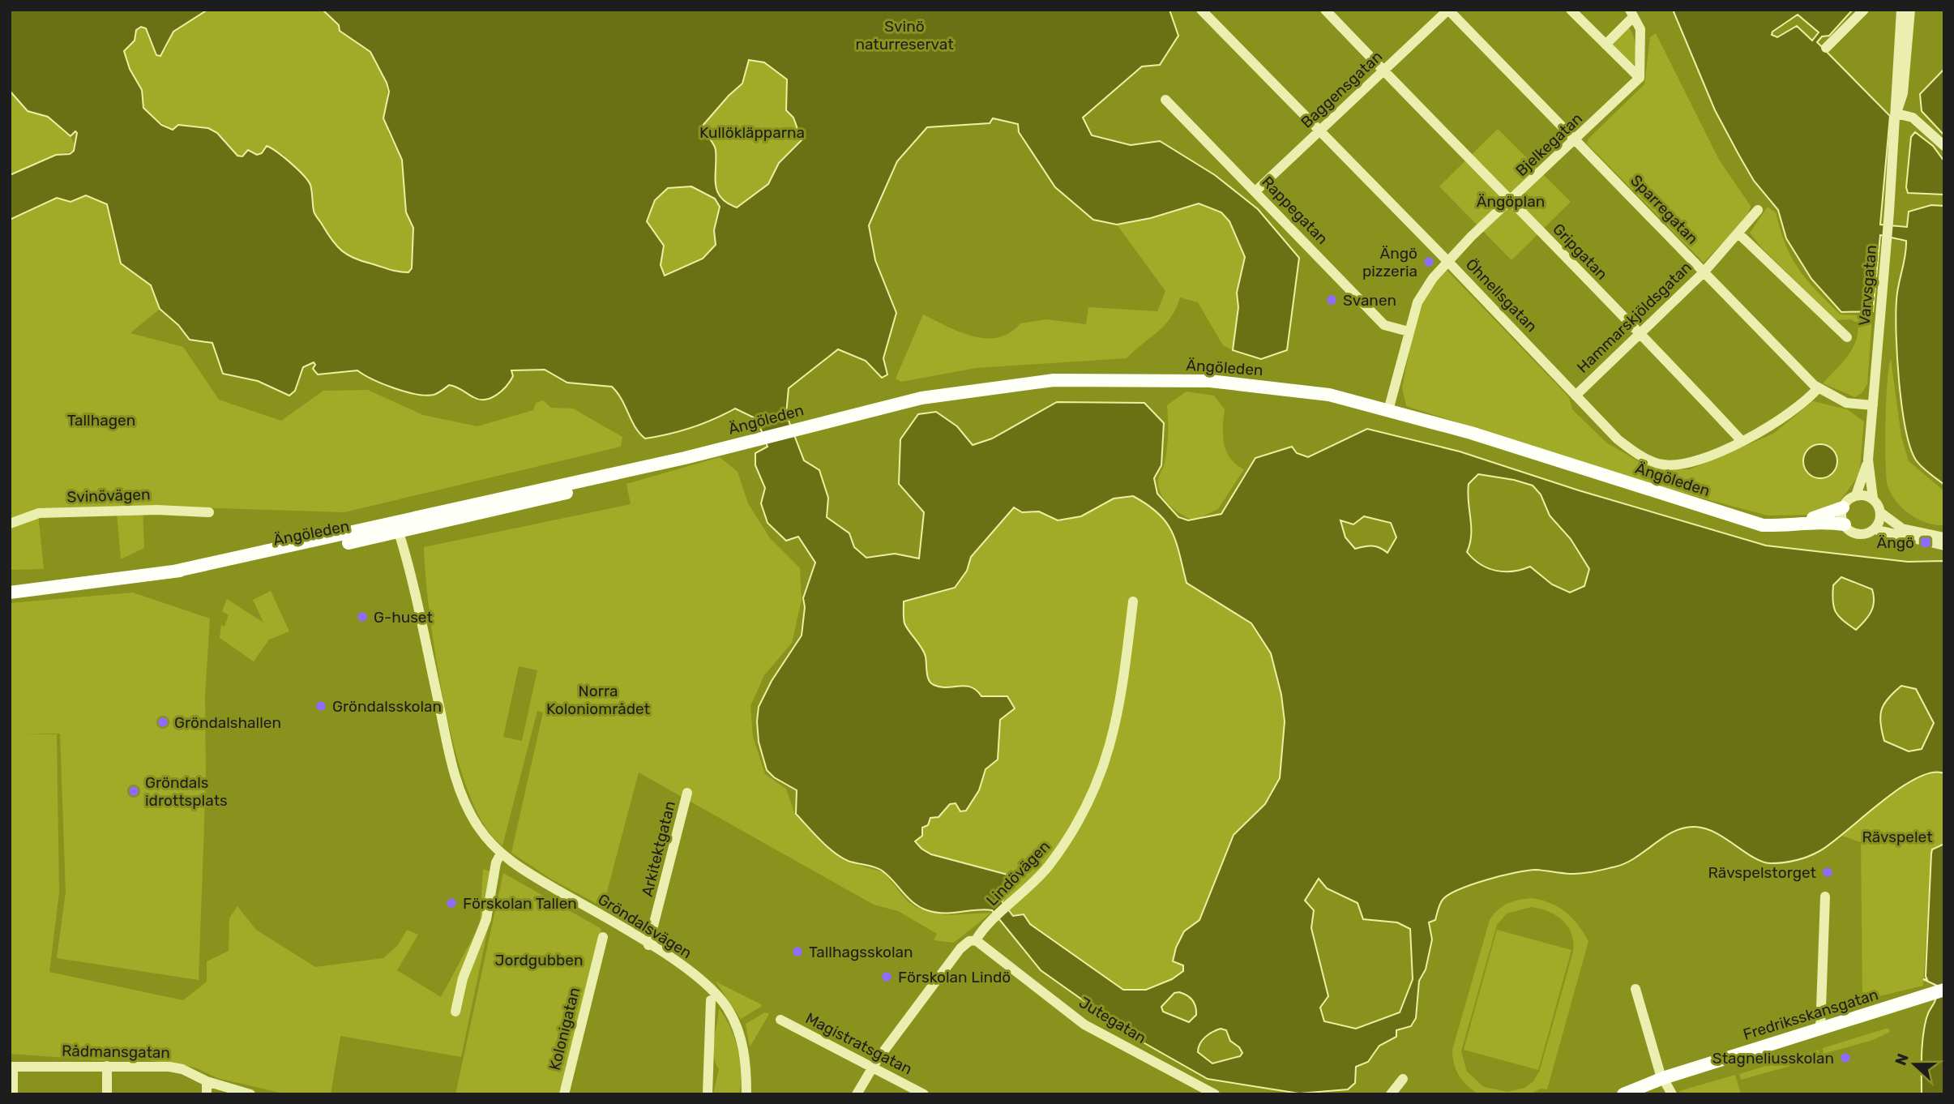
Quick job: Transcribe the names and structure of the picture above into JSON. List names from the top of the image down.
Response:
{
  "streets": {
    "main road": ["Ängöleden", "Fredriksskansgatan"],
    "street": [
      "Baggensgatan",
      "Bjelkegatan",
      "Sparregatan",
      "Rappegatan",
      "Gripgatan",
      "Varvsgatan",
      "Öhnellsgatan",
      "Hammarskjöldsgatan",
      "Svinövägen",
      "Arkitektgatan",
      "Lindövägen",
      "Gröndalsvägen",
      "Jutegatan",
      "Kolonigatan",
      "Magistratsgatan",
      "Rådmansgatan"
    ]
  },
  "crossings": [
    ["Baggensgatan", "Sparregatan"],
    ["Baggensgatan", "Rappegatan"],
    ["Baggensgatan", "Gripgatan"],
    ["Baggensgatan", "Öhnellsgatan"],
    ["Bjelkegatan", "Sparregatan"],
    ["Bjelkegatan", "Rappegatan"],
    ["Bjelkegatan", "Gripgatan"],
    ["Bjelkegatan", "Öhnellsgatan"],
    ["Bjelkegatan", "Ängöleden"],
    ["Sparregatan", "Varvsgatan"],
    ["Sparregatan", "Öhnellsgatan"],
    ["Sparregatan", "Hammarskjöldsgatan"],
    ["Gripgatan", "Öhnellsgatan"],
    ["Gripgatan", "Hammarskjöldsgatan"],
    ["Varvsgatan", "Ängöleden"],
    ["Öhnellsgatan", "Hammarskjöldsgatan"],
    ["Ängöleden", "Gröndalsvägen"],
    ["Arkitektgatan", "Gröndalsvägen"],
    ["Lindövägen", "Jutegatan"],
    ["Lindövägen", "Magistratsgatan"]
  ],
  "parks": [
    "Svinö naturreservat",
    "Kullökläpparna",
    "Ängöplan",
    "Tallhagen",
    "Norra Koloniområdet",
    "Rävspelet",
    "Jordgubben"
  ],
  "places": {
    "other": [
      "Ängö pizzeria",
      "Svanen",
      "G-huset",
      "Gröndalsskolan",
      "Gröndalshallen",
      "Gröndals idrottsplats",
      "Rävspelstorget",
      "Förskolan Tallen",
      "Tallhagsskolan",
      "Förskolan Lindö",
      "Stagneliusskolan"
    ],
    "transit": ["Ängö"]
  },
  "north": "left"
}
